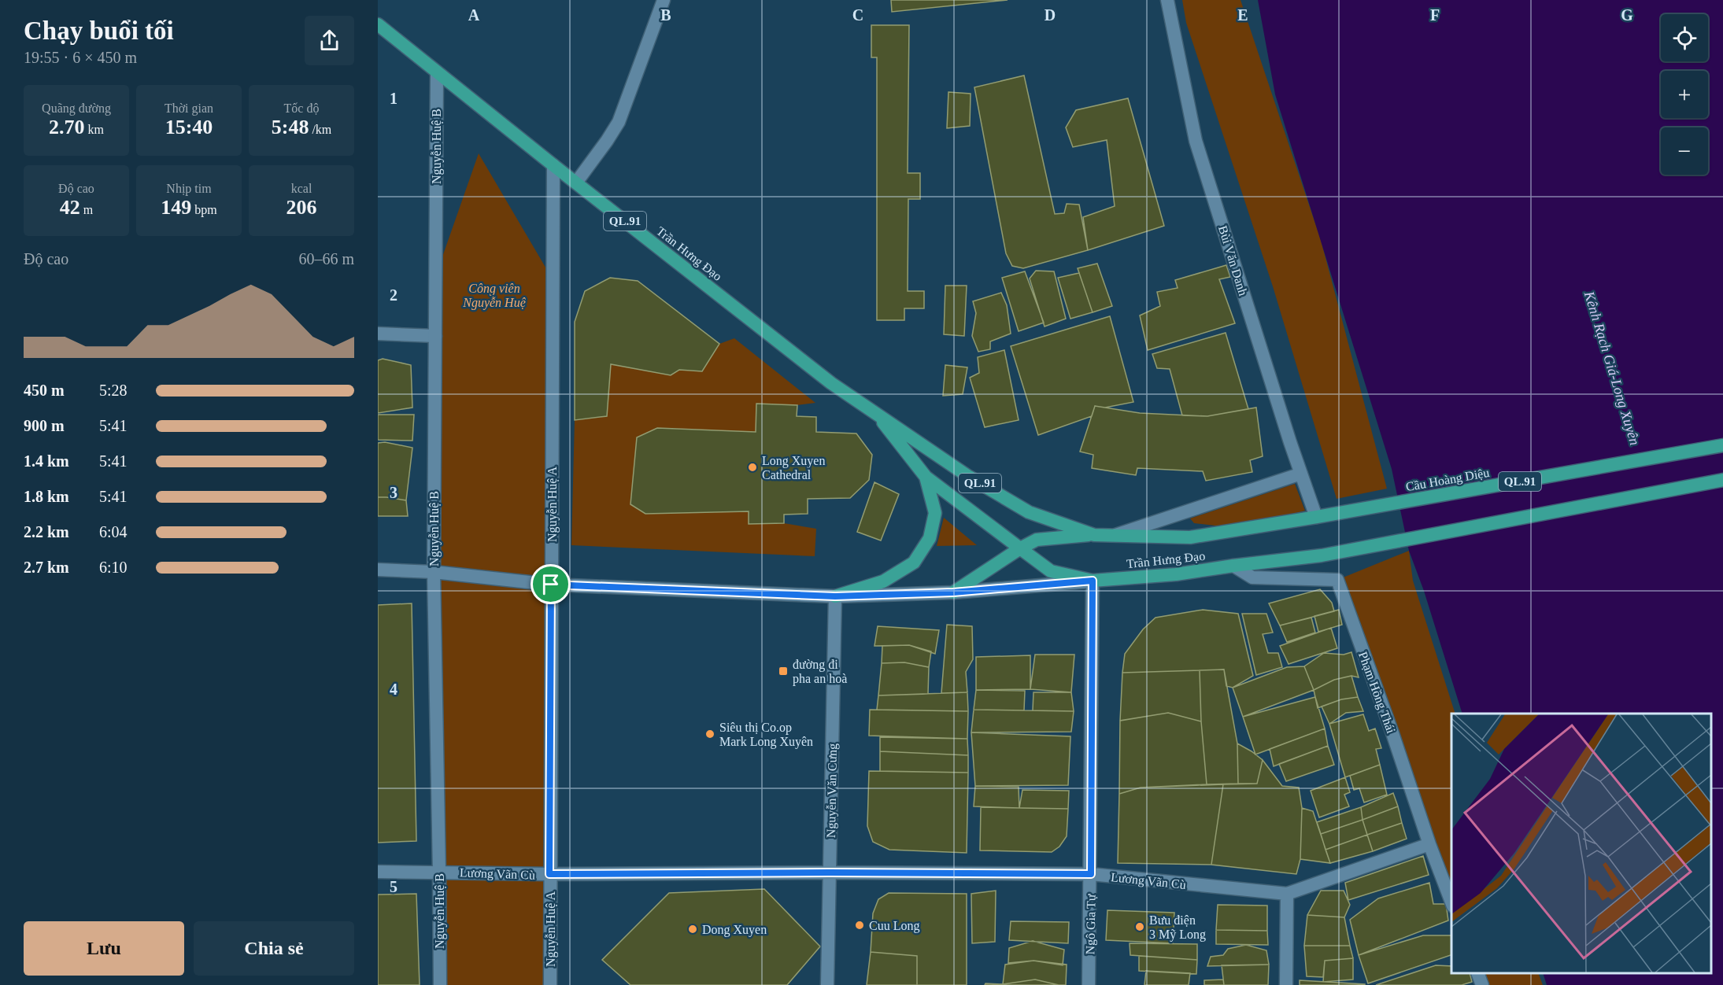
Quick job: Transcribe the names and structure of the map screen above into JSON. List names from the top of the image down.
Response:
{
  "streets": {
    "highway": ["QL.91", "Trần Hưng Đạo", "Cầu Hoàng Diệu"],
    "street": [
      "Nguyễn Huệ B",
      "Bùi Văn Danh",
      "Nguyễn Huệ A",
      "Phạm Hồng Thái",
      "Nguyễn Văn Cưng",
      "Lương Vãn Cù",
      "Ngô Gia Tự"
    ]
  },
  "crossings": [
    ["Nguyễn Huệ B", "Trần Hưng Đạo"],
    ["Nguyễn Huệ B", "Lương Vãn Cù"],
    ["QL.91", "Trần Hưng Đạo"],
    ["QL.91", "Bùi Văn Danh"],
    ["QL.91", "Cầu Hoàng Diệu"],
    ["Trần Hưng Đạo", "Nguyễn Huệ A"],
    ["Trần Hưng Đạo", "Phạm Hồng Thái"],
    ["Trần Hưng Đạo", "Ngô Gia Tự"],
    ["Bùi Văn Danh", "Cầu Hoàng Diệu"],
    ["Nguyễn Huệ A", "Lương Vãn Cù"],
    ["Phạm Hồng Thái", "Lương Vãn Cù"],
    ["Nguyễn Văn Cưng", "Lương Vãn Cù"],
    ["Lương Vãn Cù", "Ngô Gia Tự"]
  ],
  "water": ["Kênh Rạch Giá-Long Xuyên"],
  "parks": ["Công viên Nguyễn Huệ"],
  "places": {
    "other": [
      "Long Xuyen Cathedral",
      "Siêu thị Co.op Mark Long Xuyên",
      "Cuu Long",
      "Bưu điện 3 Mỹ Long",
      "Dong Xuyen"
    ],
    "transit": ["đường đi pha an hoà"]
  },
  "page": {
    "heading": ["Chạy buổi tối", "19:55 · 6 × 450 m"],
    "map_buttons": ["+", "−"],
    "stats": [
      ["Quãng đường", "2.70 km"],
      ["Thời gian", "15:40"],
      ["Tốc độ", "5:48 /km"],
      ["Độ cao", "42 m"],
      ["Nhịp tim", "149 bpm"],
      ["kcal", "206"]
    ],
    "chart": ["Độ cao", "60–66 m"],
    "list": [
      {
        "name": "450 m",
        "note": "5:28"
      },
      {
        "name": "900 m",
        "note": "5:41"
      },
      {
        "name": "1.4 km",
        "note": "5:41"
      },
      {
        "name": "1.8 km",
        "note": "5:41"
      },
      {
        "name": "2.2 km",
        "note": "6:04"
      },
      {
        "name": "2.7 km",
        "note": "6:10"
      }
    ],
    "buttons": ["Lưu", "Chia sẻ"]
  },
  "grid": {
    "columns": [
      "A",
      "B",
      "C",
      "D",
      "E",
      "F",
      "G"
    ],
    "rows": [
      "1",
      "2",
      "3",
      "4",
      "5"
    ]
  }
}
